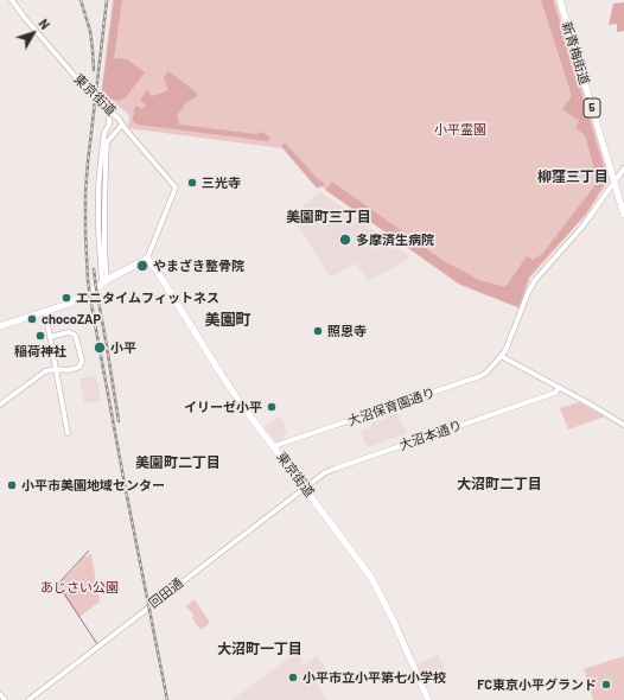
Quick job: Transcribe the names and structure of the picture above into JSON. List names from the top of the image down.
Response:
{
  "streets": {
    "main road": ["新青梅街道", "東京街道", "5"],
    "street": ["大沼保育園通り", "大沼本通り", "回田通"]
  },
  "crossings": [
    ["新青梅街道", "大沼保育園通り"],
    ["東京街道", "大沼保育園通り"],
    ["東京街道", "大沼本通り"],
    ["東京街道", "回田通"],
    ["大沼本通り", "回田通"]
  ],
  "districts": [
    "柳窪三丁目",
    "美園町三丁目",
    "美園町",
    "美園町二丁目",
    "大沼町二丁目",
    "大沼町一丁目"
  ],
  "parks": ["小平霊園", "あじさい公園"],
  "places": [
    "三光寺",
    "多摩済生病院",
    "やまざき整骨院",
    "エニタイムフィットネス",
    "chocoZAP",
    "照恩寺",
    "稲荷神社",
    "小平",
    "イリーゼ小平",
    "小平市美園地域センター",
    "小平市立小平第七小学校",
    "FC東京小平グランド"
  ],
  "north": "top right"
}
